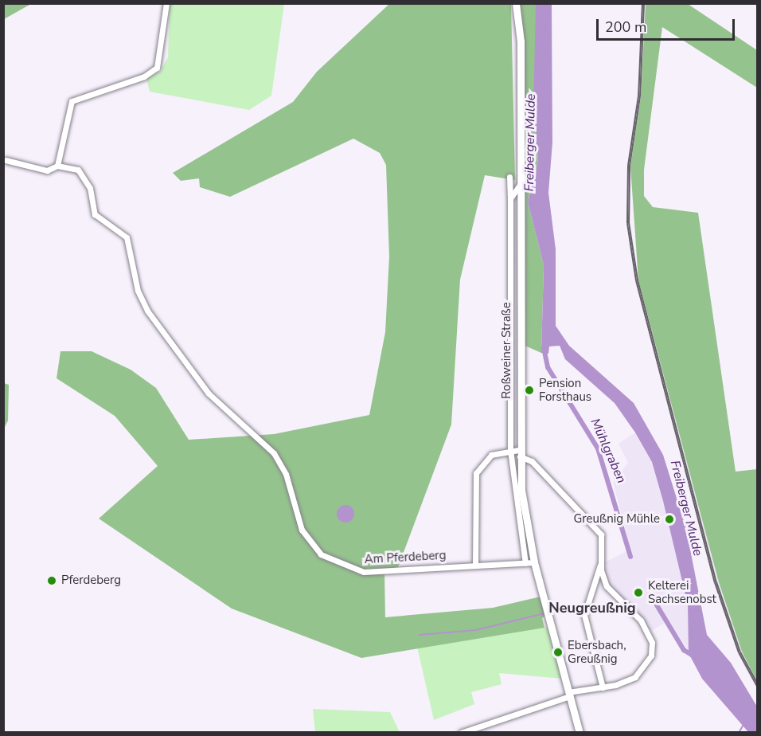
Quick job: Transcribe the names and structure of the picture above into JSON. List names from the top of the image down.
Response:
{
  "streets": {
    "main road": ["Roßweiner Straße"],
    "street": ["Am Pferdeberg"]
  },
  "crossings": [
    ["Roßweiner Straße", "Am Pferdeberg"]
  ],
  "districts": ["Neugreußnig"],
  "water": ["Freiberger Mulde", "Mühlgraben"],
  "places": [
    "Pension Forsthaus",
    "Greußnig Mühle",
    "Pferdeberg",
    "Kelterei Sachsenobst",
    "Ebersbach, Greußnig"
  ],
  "scale_bar": "200 m"
}
